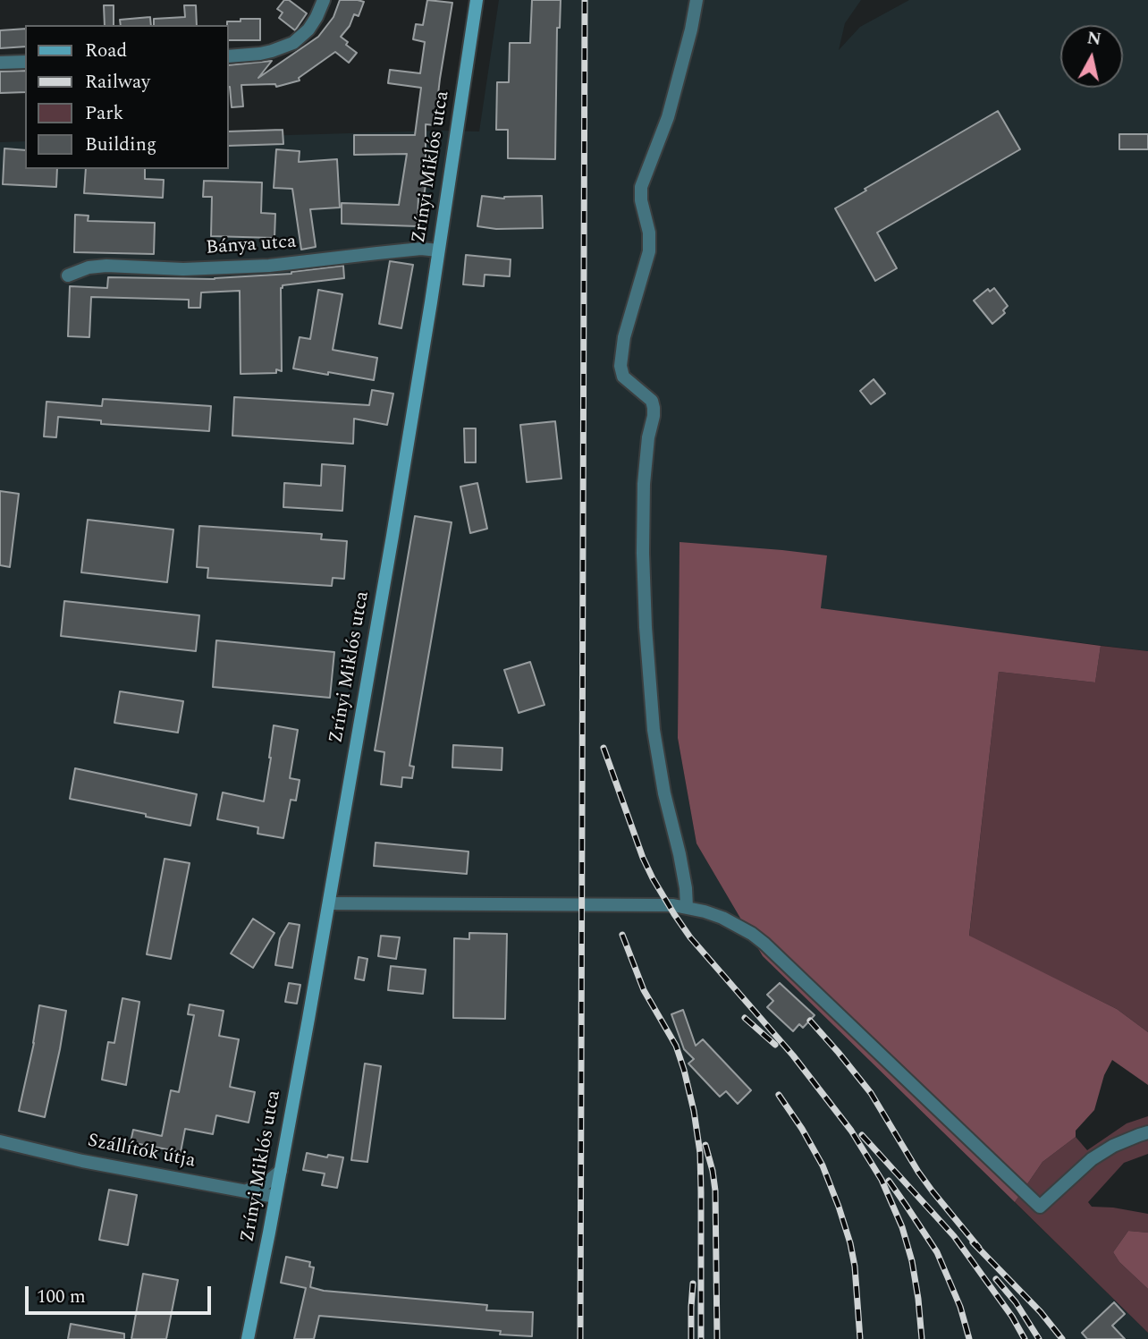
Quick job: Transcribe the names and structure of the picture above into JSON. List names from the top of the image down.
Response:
{
  "streets": {
    "main road": ["Zrínyi Miklós utca"],
    "street": ["Bánya utca", "Szállítók útja"]
  },
  "crossings": [
    ["Zrínyi Miklós utca", "Bánya utca"],
    ["Zrínyi Miklós utca", "Szállítók útja"]
  ],
  "legend": [
    "Road",
    "Railway",
    "Park",
    "Building"
  ],
  "scale_bar": "100 m",
  "north": "top"
}
